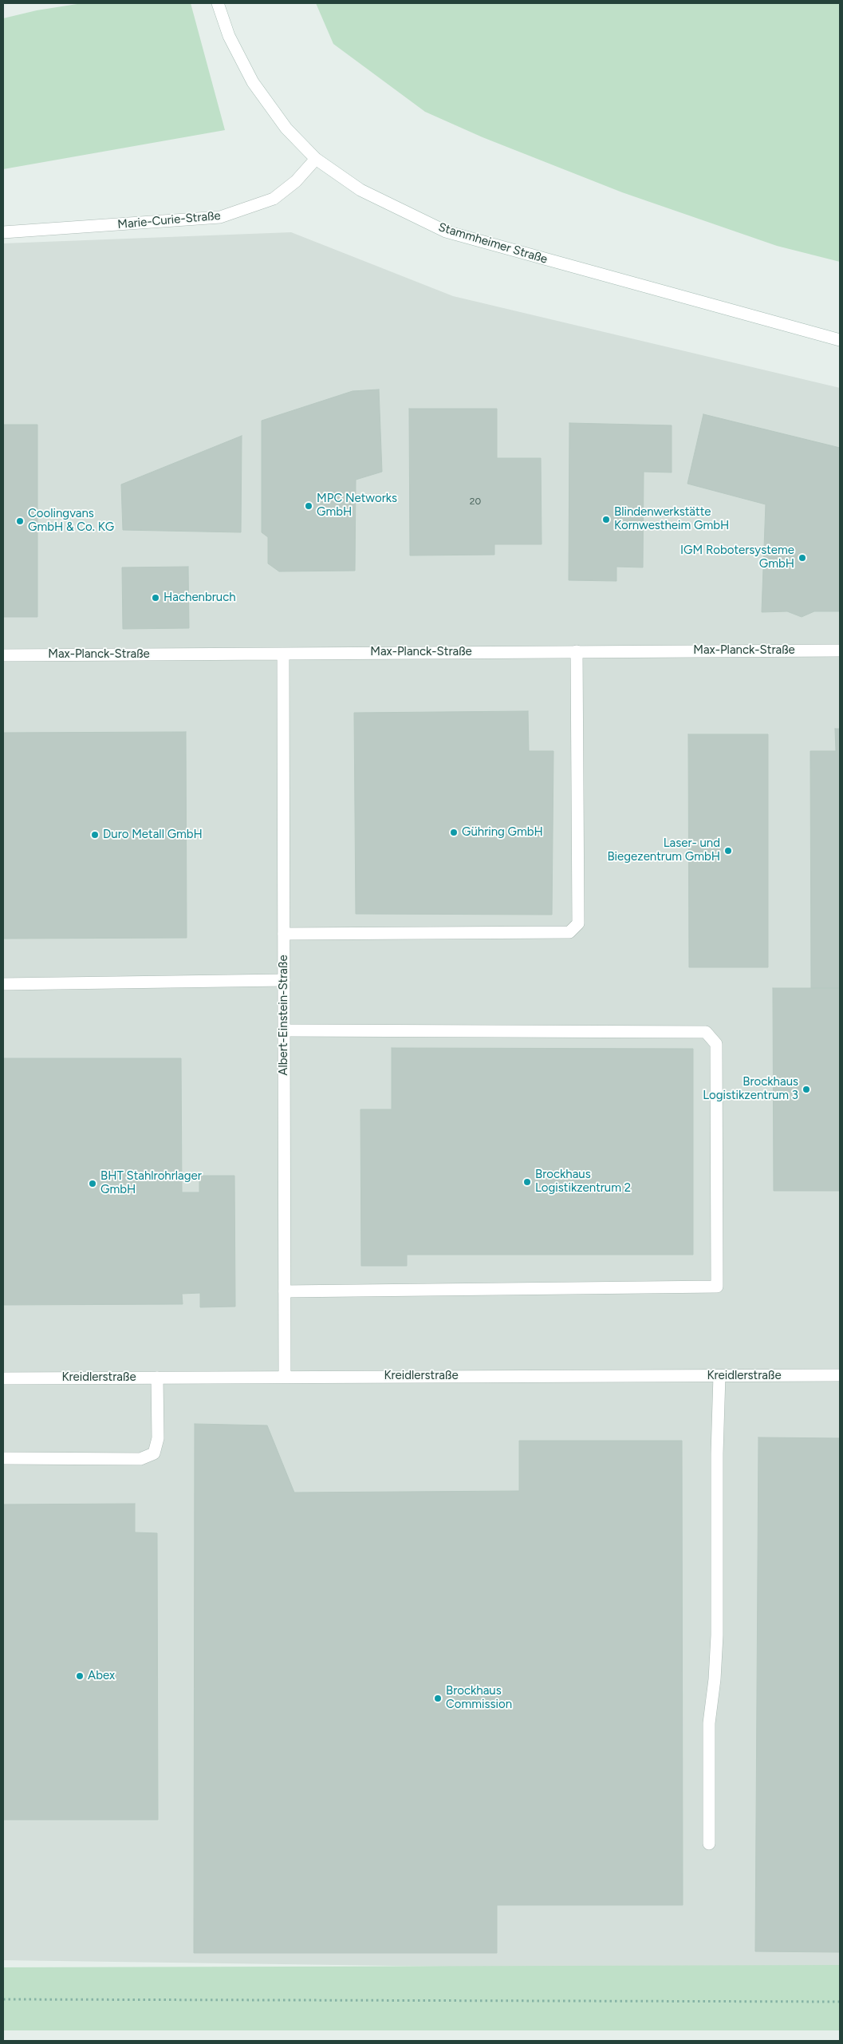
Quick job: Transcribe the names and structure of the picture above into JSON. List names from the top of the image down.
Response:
{
  "streets": {
    "street": [
      "Marie-Curie-Straße",
      "Stammheimer Straße",
      "Max-Planck-Straße",
      "Albert-Einstein-Straße",
      "Kreidlerstraße"
    ]
  },
  "crossings": [
    ["Marie-Curie-Straße", "Stammheimer Straße"],
    ["Max-Planck-Straße", "Albert-Einstein-Straße"],
    ["Albert-Einstein-Straße", "Kreidlerstraße"]
  ],
  "places": [
    "MPC Networks GmbH",
    "Blindenwerkstätte Kornwestheim GmbH",
    "Coolingvans GmbH & Co. KG",
    "IGM Robotersysteme GmbH",
    "Hachenbruch",
    "Gühring GmbH",
    "Duro Metall GmbH",
    "Laser- und Biegezentrum GmbH",
    "Brockhaus Logistikzentrum 3",
    "Brockhaus Logistikzentrum 2",
    "BHT Stahlrohrlager GmbH",
    "Abex",
    "Brockhaus Commission"
  ],
  "house_numbers": ["20"]
}
